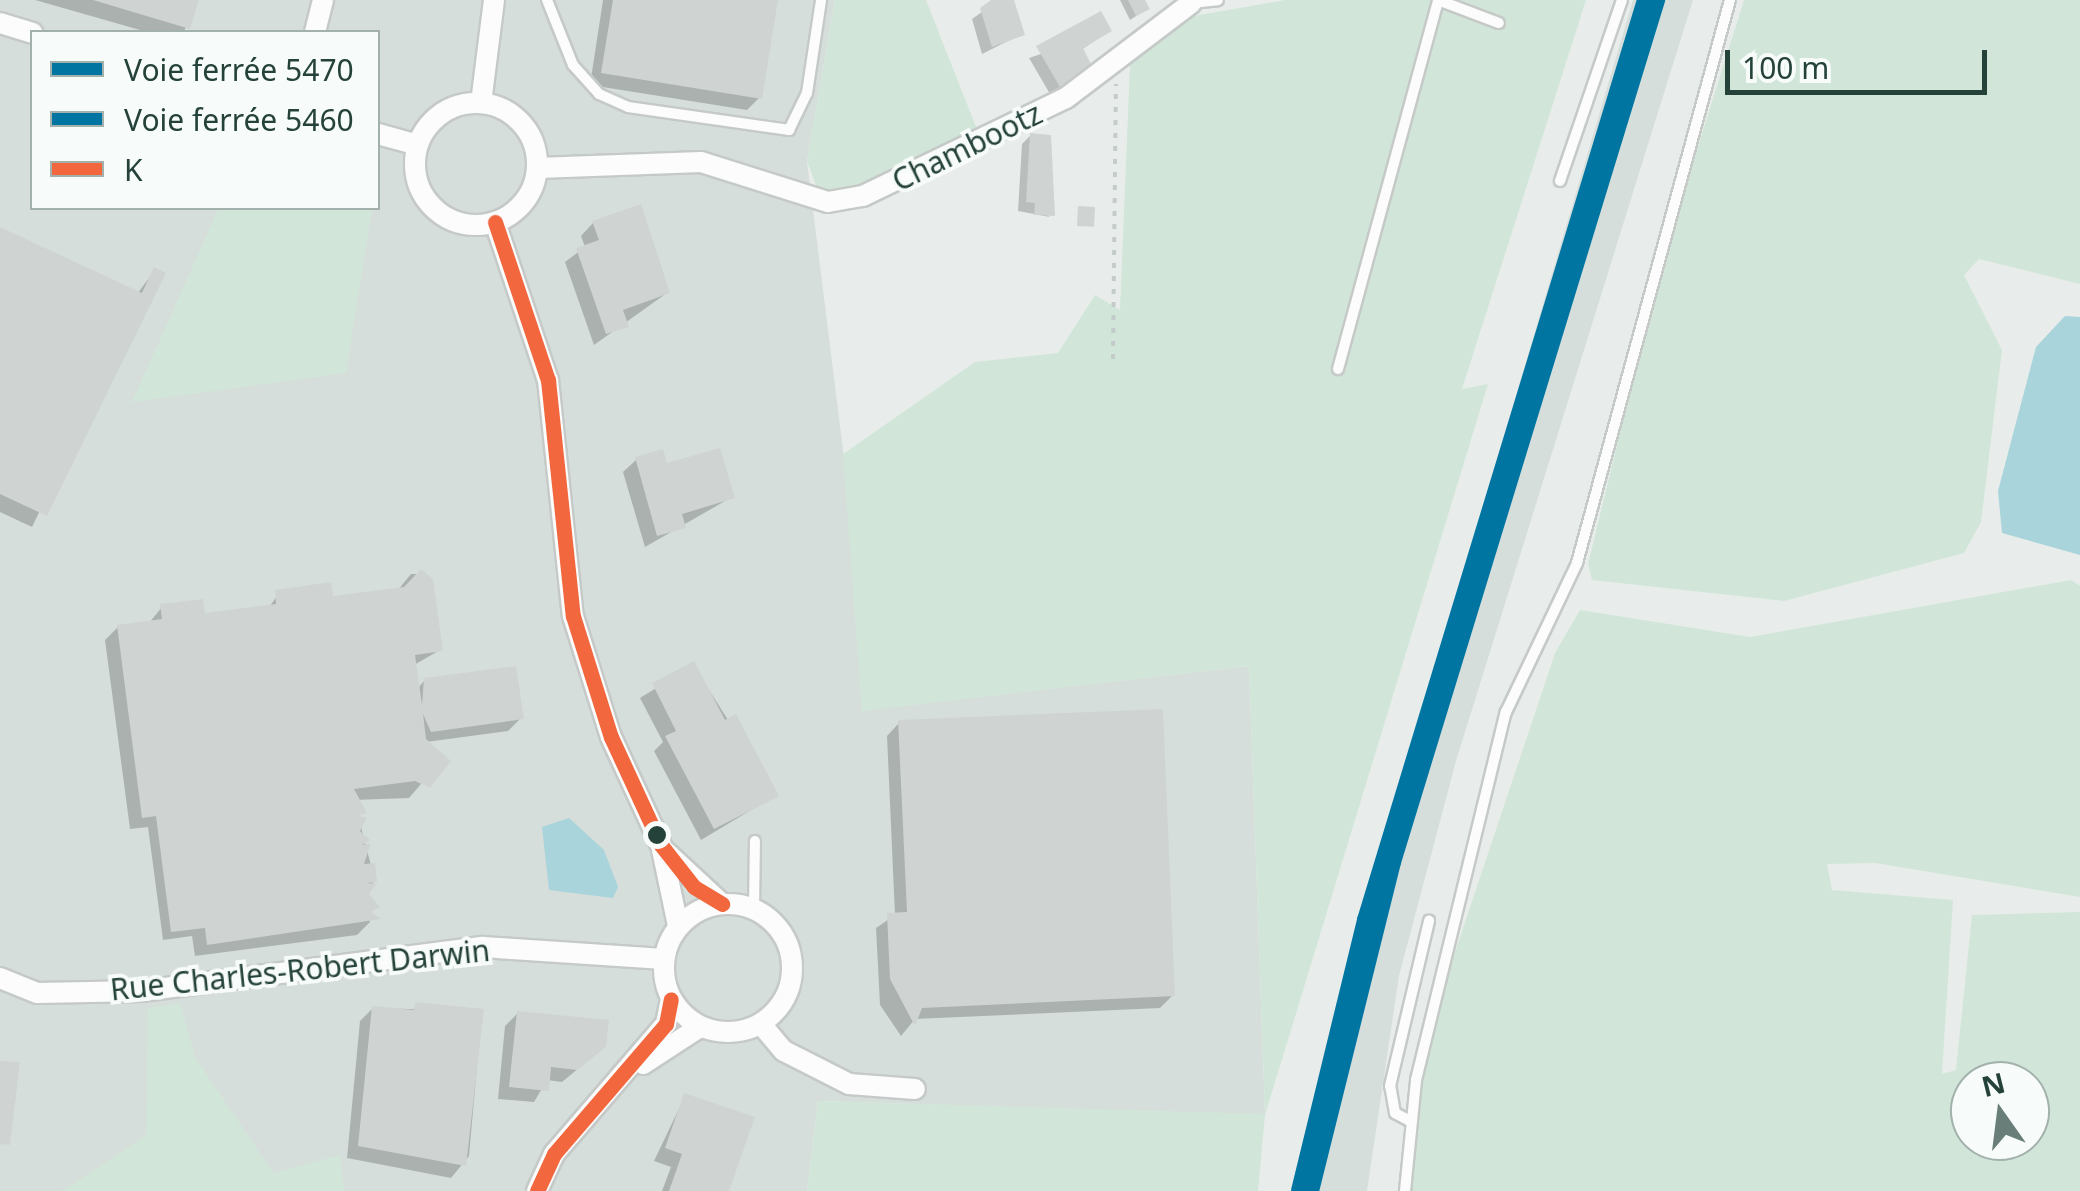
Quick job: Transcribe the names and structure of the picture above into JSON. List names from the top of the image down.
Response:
{
  "streets": {
    "street": ["Chambootz", "Rue Charles-Robert Darwin"]
  },
  "lines": ["rail line 5470", "rail line 5460", "transit line K"],
  "legend": ["Voie ferrée 5470", "Voie ferrée 5460", "K"],
  "scale_bar": "100 m",
  "north": "top"
}
